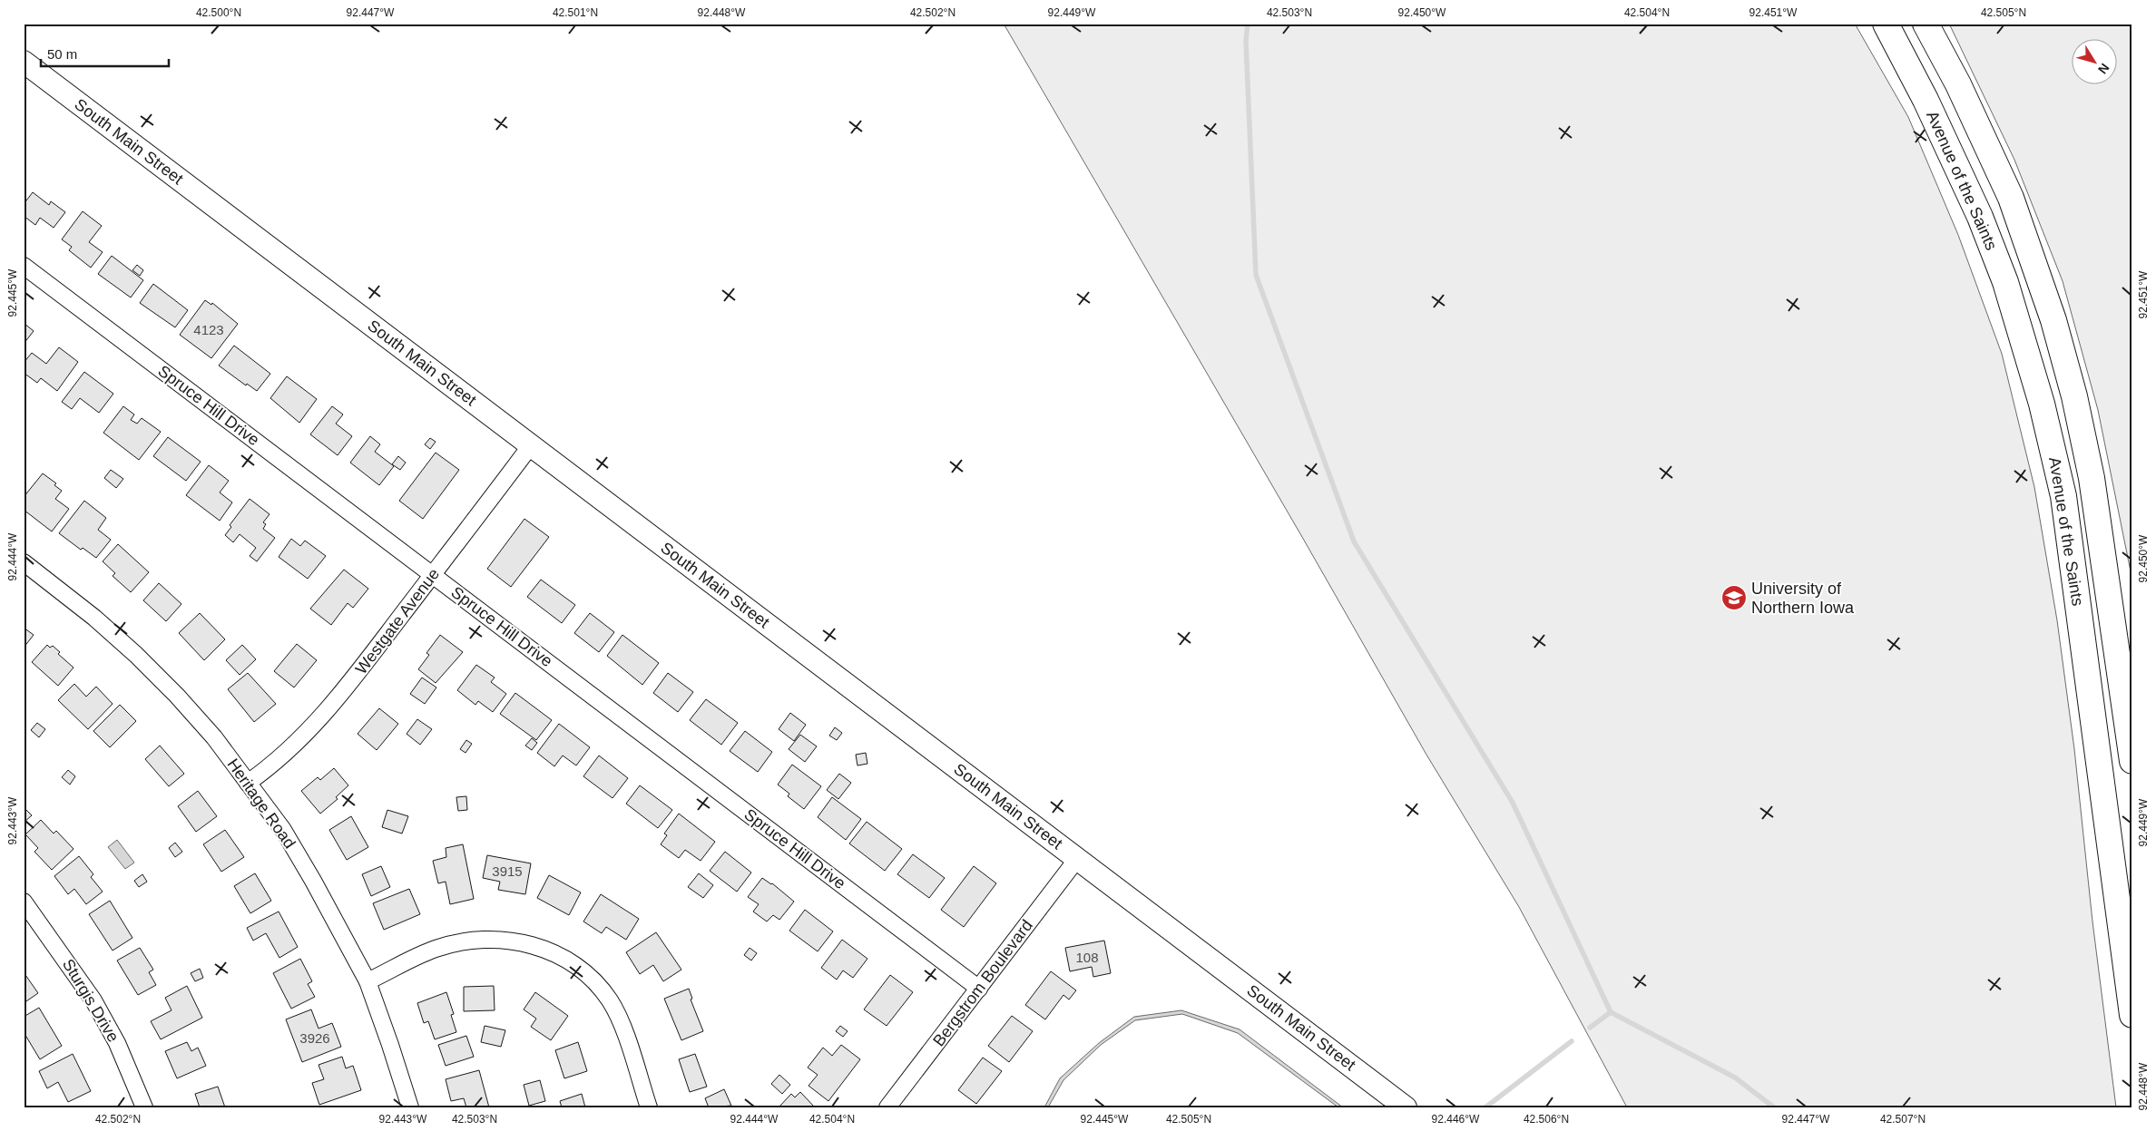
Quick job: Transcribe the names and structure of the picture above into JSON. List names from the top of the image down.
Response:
{
  "streets": {
    "highway": ["Avenue of the Saints"],
    "street": [
      "South Main Street",
      "Spruce Hill Drive",
      "Westgate Avenue",
      "Heritage Road",
      "Bergstrom Boulevard",
      "Sturgis Drive"
    ]
  },
  "crossings": [
    ["South Main Street", "Westgate Avenue"],
    ["South Main Street", "Bergstrom Boulevard"],
    ["Spruce Hill Drive", "Westgate Avenue"],
    ["Spruce Hill Drive", "Bergstrom Boulevard"],
    ["Westgate Avenue", "Heritage Road"]
  ],
  "places": {
    "school or university": ["University of Northern Iowa"]
  },
  "house_numbers": [
    "4123",
    "3915",
    "108",
    "3926"
  ],
  "scale_bar": "50 m",
  "north": "bottom right",
  "coordinates": [
    "42.500°N",
    "92.447°W",
    "42.501°N",
    "92.448°W",
    "42.502°N",
    "92.449°W",
    "42.503°N",
    "92.450°W",
    "42.504°N",
    "92.451°W",
    "42.505°N",
    "92.445°W",
    "92.444°W",
    "92.443°W",
    "92.446°W",
    "42.506°N",
    "42.507°N"
  ]
}
